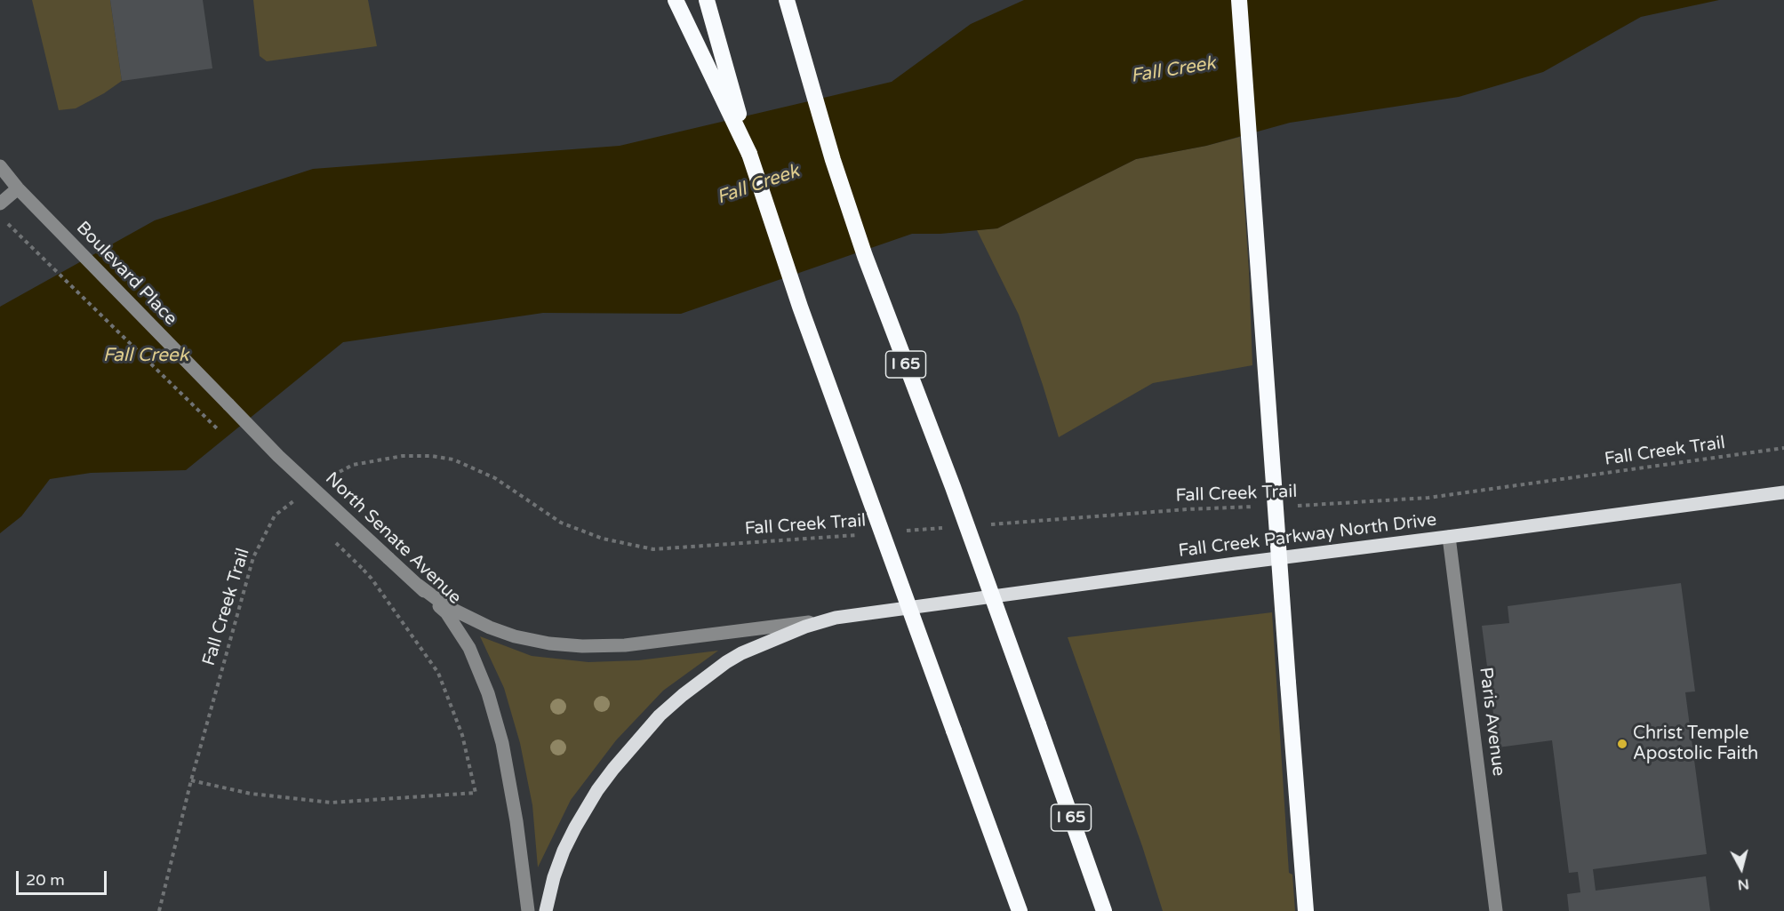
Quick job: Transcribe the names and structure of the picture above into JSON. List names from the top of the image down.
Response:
{
  "streets": {
    "highway": ["I 65"],
    "main road": ["Fall Creek Parkway North Drive"],
    "street": ["Boulevard Place", "North Senate Avenue", "Paris Avenue"],
    "path": ["Fall Creek Trail"]
  },
  "crossings": [
    ["Boulevard Place", "North Senate Avenue"],
    ["Fall Creek Parkway North Drive", "Paris Avenue"]
  ],
  "water": ["Fall Creek"],
  "places": ["Christ Temple Apostolic Faith"],
  "scale_bar": "20 m",
  "north": "bottom"
}
